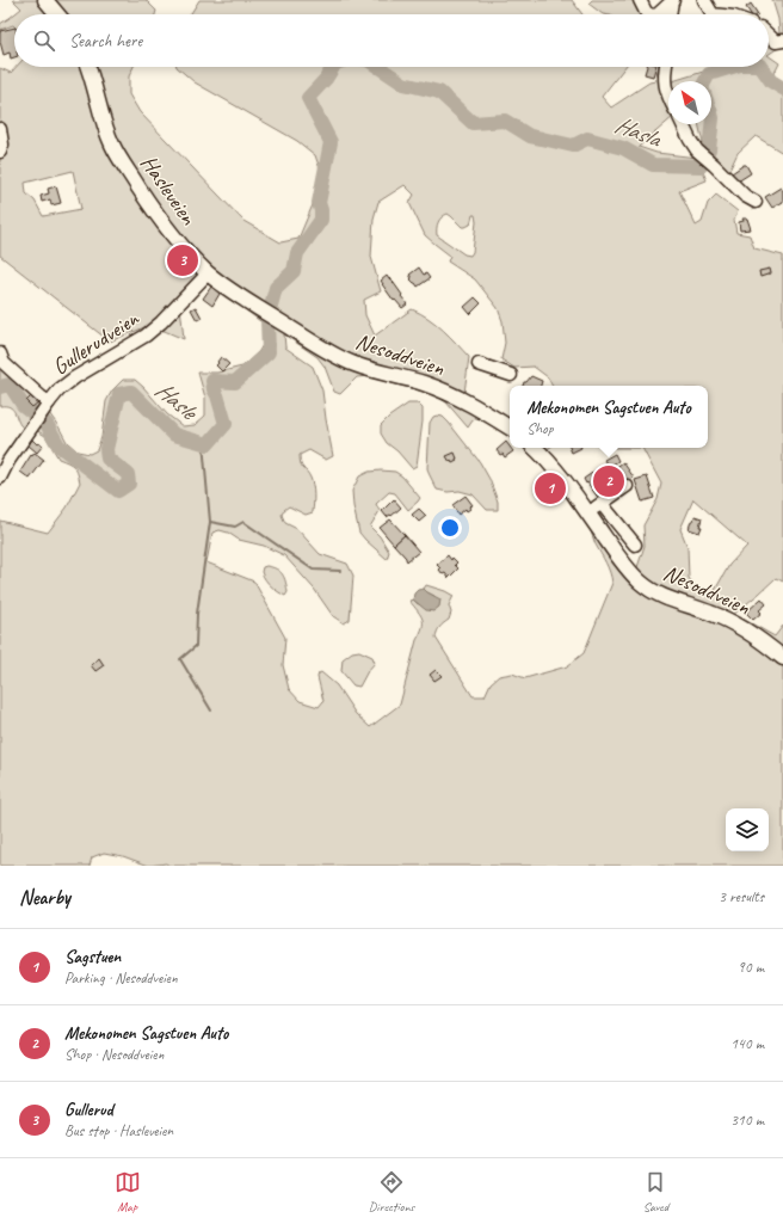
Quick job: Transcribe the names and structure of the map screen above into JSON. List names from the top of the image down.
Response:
{
  "streets": {
    "main road": ["Hasleveien", "Nesoddveien"],
    "street": ["Gullerudveien"]
  },
  "crossings": [
    ["Hasleveien", "Gullerudveien"],
    ["Hasleveien", "Nesoddveien"]
  ],
  "water": ["Hasla", "Hasle"],
  "north": "top left",
  "page": {
    "search": "Search here",
    "pins": ["3", "2", "1"],
    "popup": ["Mekonomen Sagstuen Auto", "Shop"],
    "heading": ["Nearby", "3 results"],
    "list": [
      {
        "mark": "1",
        "name": "Sagstuen",
        "note": "Parking · Nesoddveien",
        "value": "90 m"
      },
      {
        "mark": "2",
        "name": "Mekonomen Sagstuen Auto",
        "note": "Shop · Nesoddveien",
        "value": "140 m"
      },
      {
        "mark": "3",
        "name": "Gullerud",
        "note": "Bus stop · Hasleveien",
        "value": "310 m"
      }
    ],
    "nav": ["Map", "Directions", "Saved"]
  }
}
